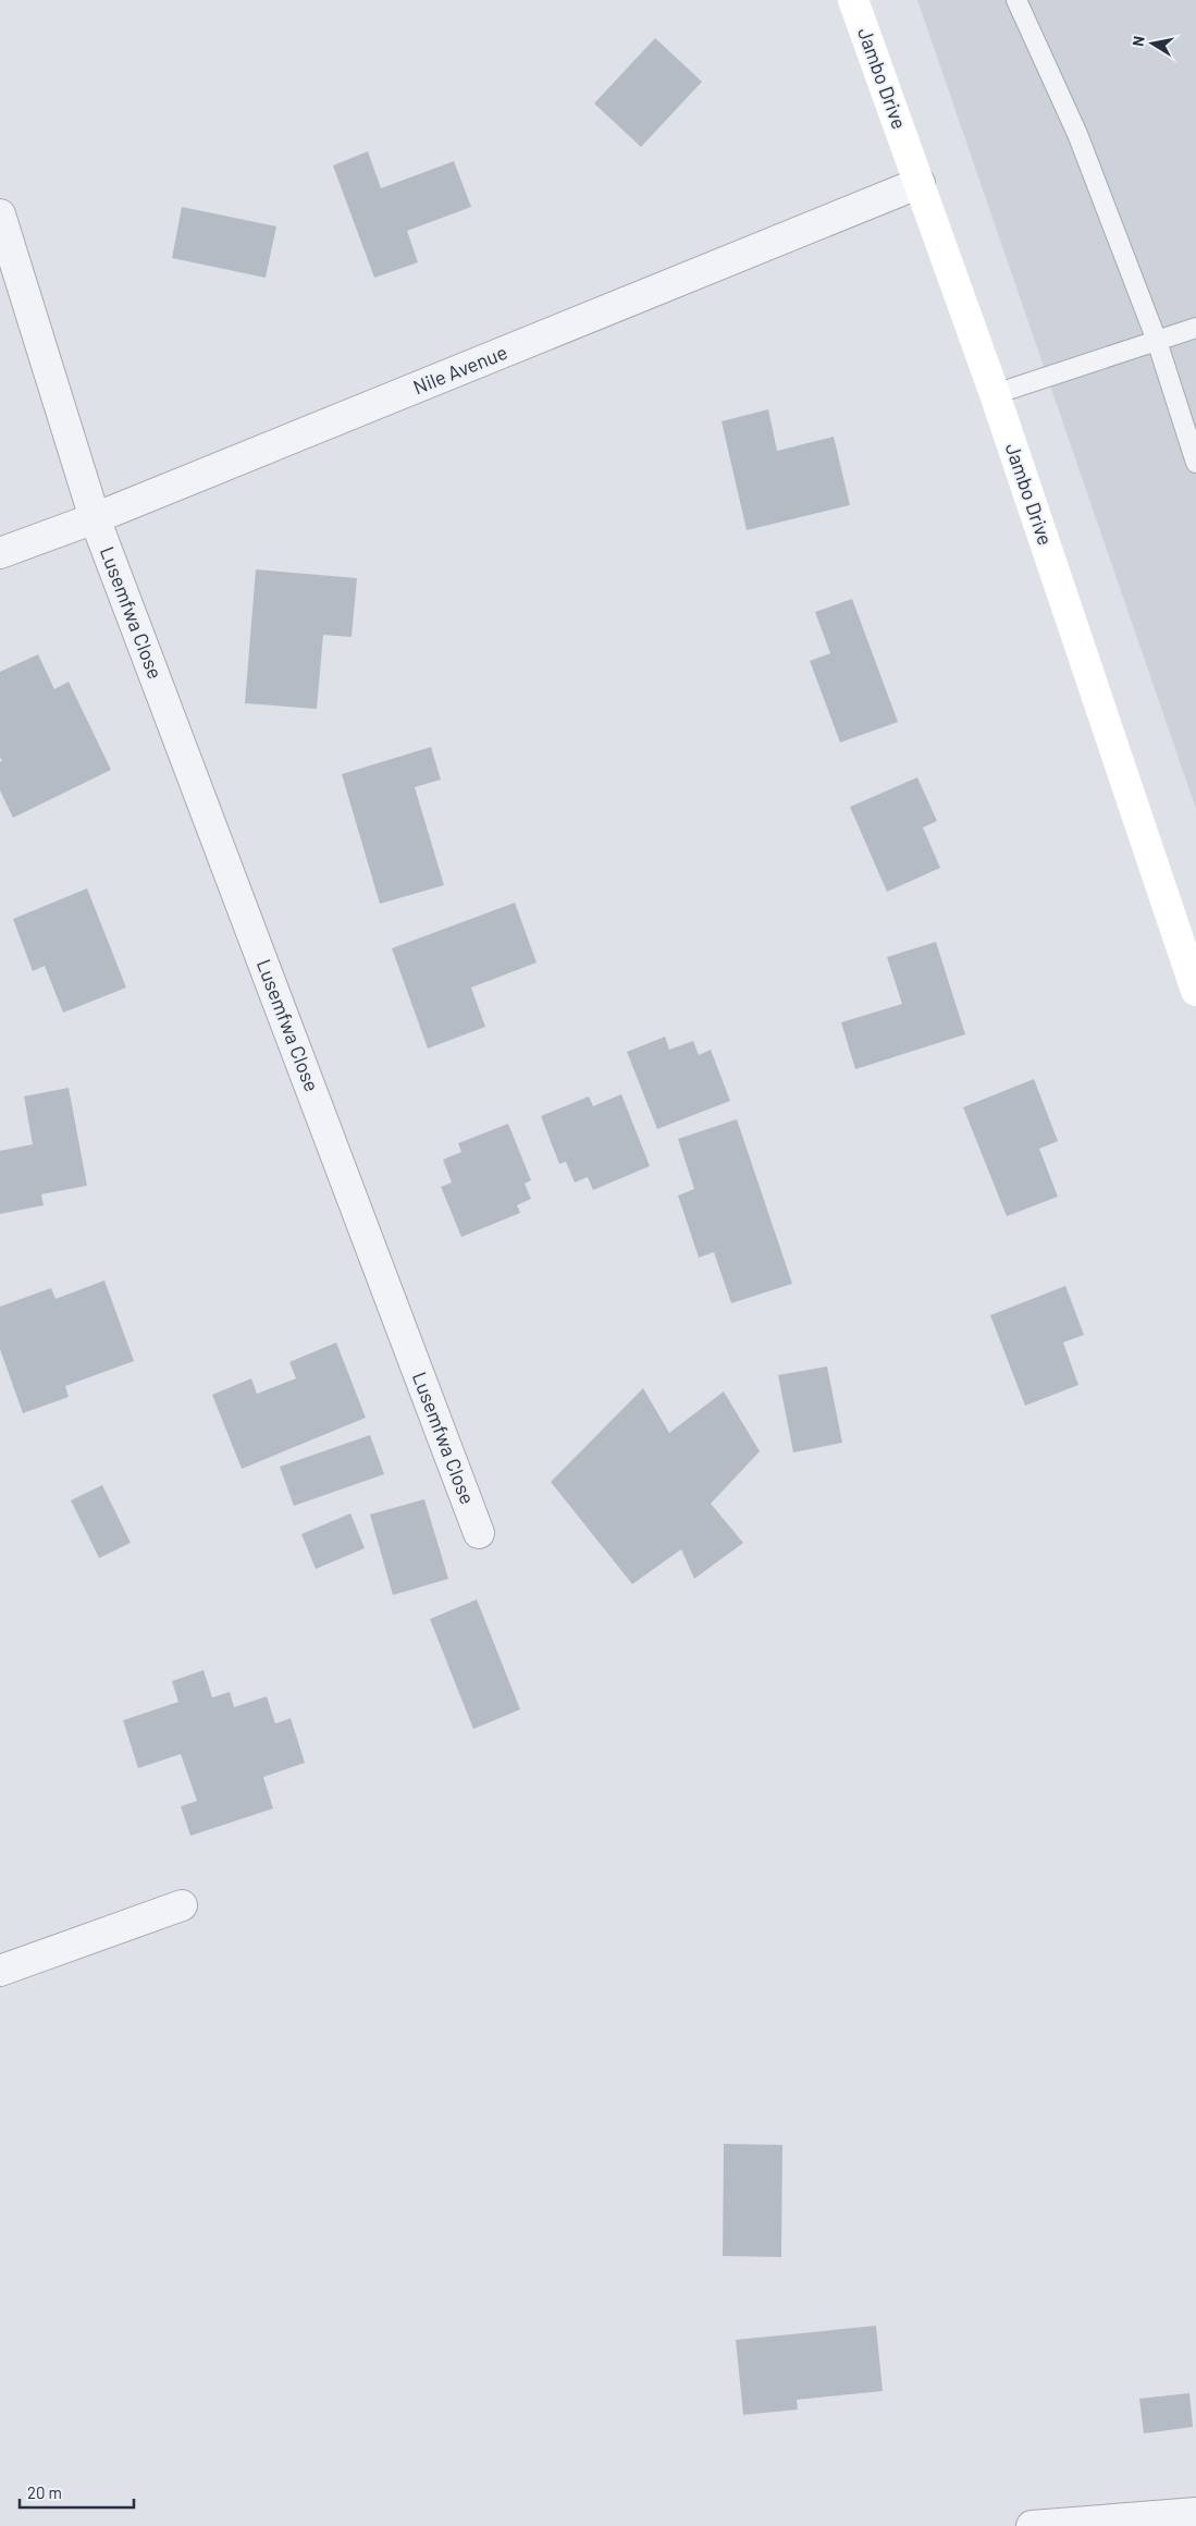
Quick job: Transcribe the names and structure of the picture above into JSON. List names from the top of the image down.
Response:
{
  "streets": {
    "main road": ["Jambo Drive"],
    "street": ["Nile Avenue", "Lusemfwa Close"]
  },
  "crossings": [
    ["Jambo Drive", "Nile Avenue"],
    ["Nile Avenue", "Lusemfwa Close"]
  ],
  "scale_bar": "20 m",
  "north": "left"
}
